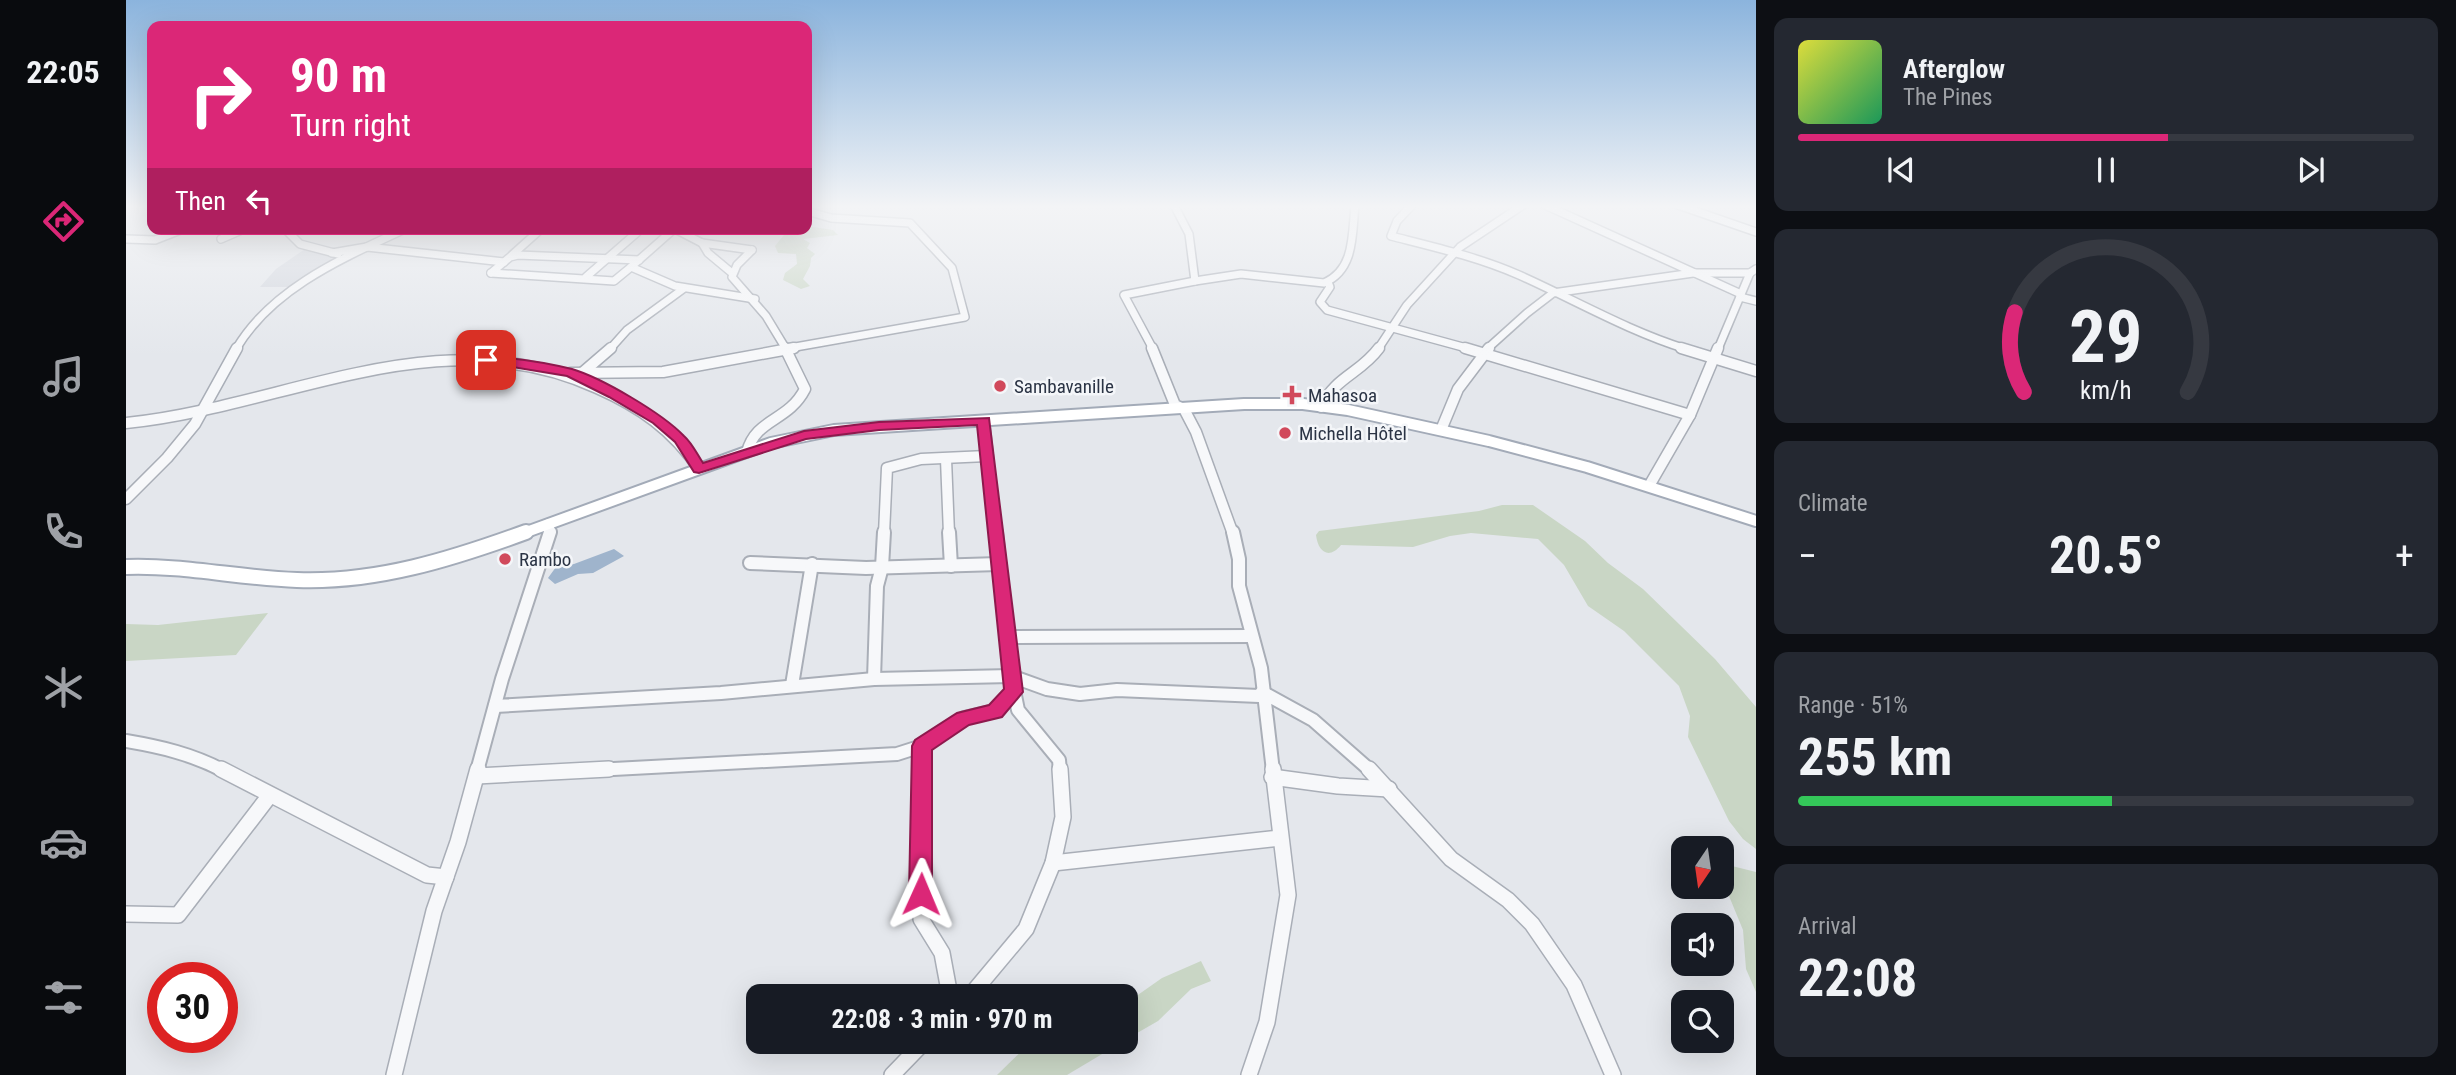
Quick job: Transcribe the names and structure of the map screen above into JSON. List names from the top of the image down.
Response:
{
  "places": {
    "other": ["Sambavanille", "Michella Hôtel", "Rambo"],
    "health": ["Mahasoa"]
  },
  "north": "bottom",
  "page": {
    "tabs": "22:05",
    "turn": ["90 m", "Turn right"],
    "song": ["Afterglow", "The Pines"],
    "then": "Then",
    "tile": [
      "Climate",
      ["Range · 51%", "255 km"],
      ["Arrival", "22:08"]
    ],
    "heat": ["−", "20.5°", "+"],
    "limit": "30",
    "trip": "22:08 · 3 min · 970 m",
    "gauge": ["29", "km/h"]
  }
}
